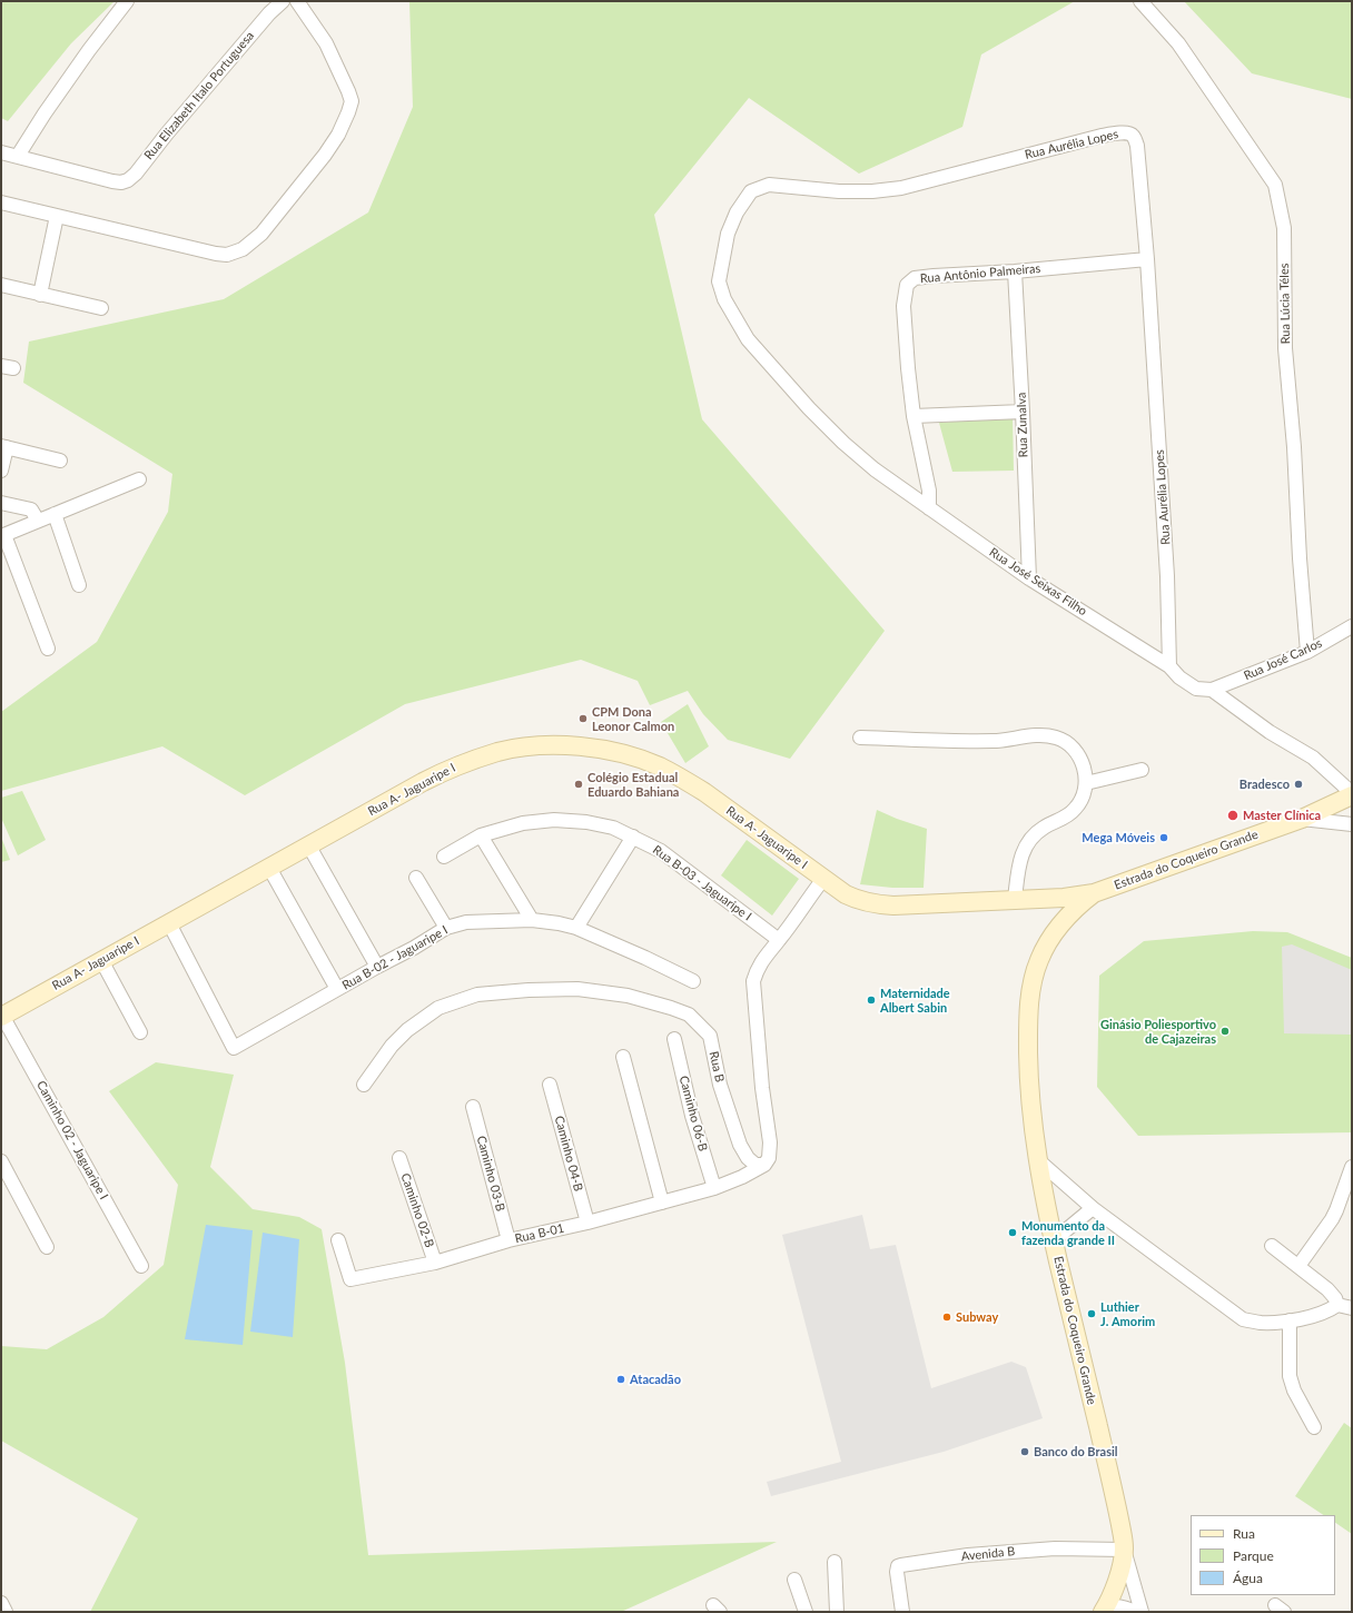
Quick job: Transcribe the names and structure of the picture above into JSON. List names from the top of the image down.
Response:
{
  "streets": {
    "main road": ["Rua A- Jaguaripe I", "Estrada do Coqueiro Grande"],
    "street": [
      "Rua Elizabeth Italo Portuguesa",
      "Rua Aurélia Lopes",
      "Rua Antônio Palmeiras",
      "Rua Lúcia Téles",
      "Rua Zunalva",
      "Rua José Seixas Filho",
      "Rua José Carlos",
      "Rua B-03 - Jaguaripe I",
      "Rua B-02 - Jaguaripe I",
      "Rua B",
      "Caminho 06-B",
      "Caminho 02 - Jaguaripe I",
      "Caminho 04-B",
      "Caminho 03-B",
      "Caminho 02-B",
      "Rua B-01",
      "Avenida B"
    ]
  },
  "crossings": [
    ["Rua Aurélia Lopes", "Rua Antônio Palmeiras"],
    ["Rua Aurélia Lopes", "Rua José Seixas Filho"],
    ["Rua Antônio Palmeiras", "Rua Zunalva"],
    ["Rua Antônio Palmeiras", "Rua José Seixas Filho"],
    ["Rua Lúcia Téles", "Rua José Carlos"],
    ["Rua Zunalva", "Rua José Seixas Filho"],
    ["Rua José Seixas Filho", "Rua José Carlos"],
    ["Rua José Seixas Filho", "Estrada do Coqueiro Grande"],
    ["Rua A- Jaguaripe I", "Estrada do Coqueiro Grande"],
    ["Rua A- Jaguaripe I", "Rua B-02 - Jaguaripe I"],
    ["Rua A- Jaguaripe I", "Caminho 02 - Jaguaripe I"],
    ["Estrada do Coqueiro Grande", "Avenida B"],
    ["Rua B", "Rua B-01"],
    ["Caminho 06-B", "Rua B-01"],
    ["Caminho 04-B", "Rua B-01"],
    ["Caminho 03-B", "Rua B-01"],
    ["Caminho 02-B", "Rua B-01"]
  ],
  "places": [
    "CPM Dona Leonor Calmon",
    "Colégio Estadual Eduardo Bahiana",
    "Bradesco",
    "Master Clínica",
    "Mega Móveis",
    "Maternidade Albert Sabin",
    "Ginásio Poliesportivo de Cajazeiras",
    "Monumento da fazenda grande II",
    "Luthier J. Amorim",
    "Subway",
    "Atacadão",
    "Banco do Brasil"
  ],
  "legend": ["Rua", "Parque", "Água"]
}
